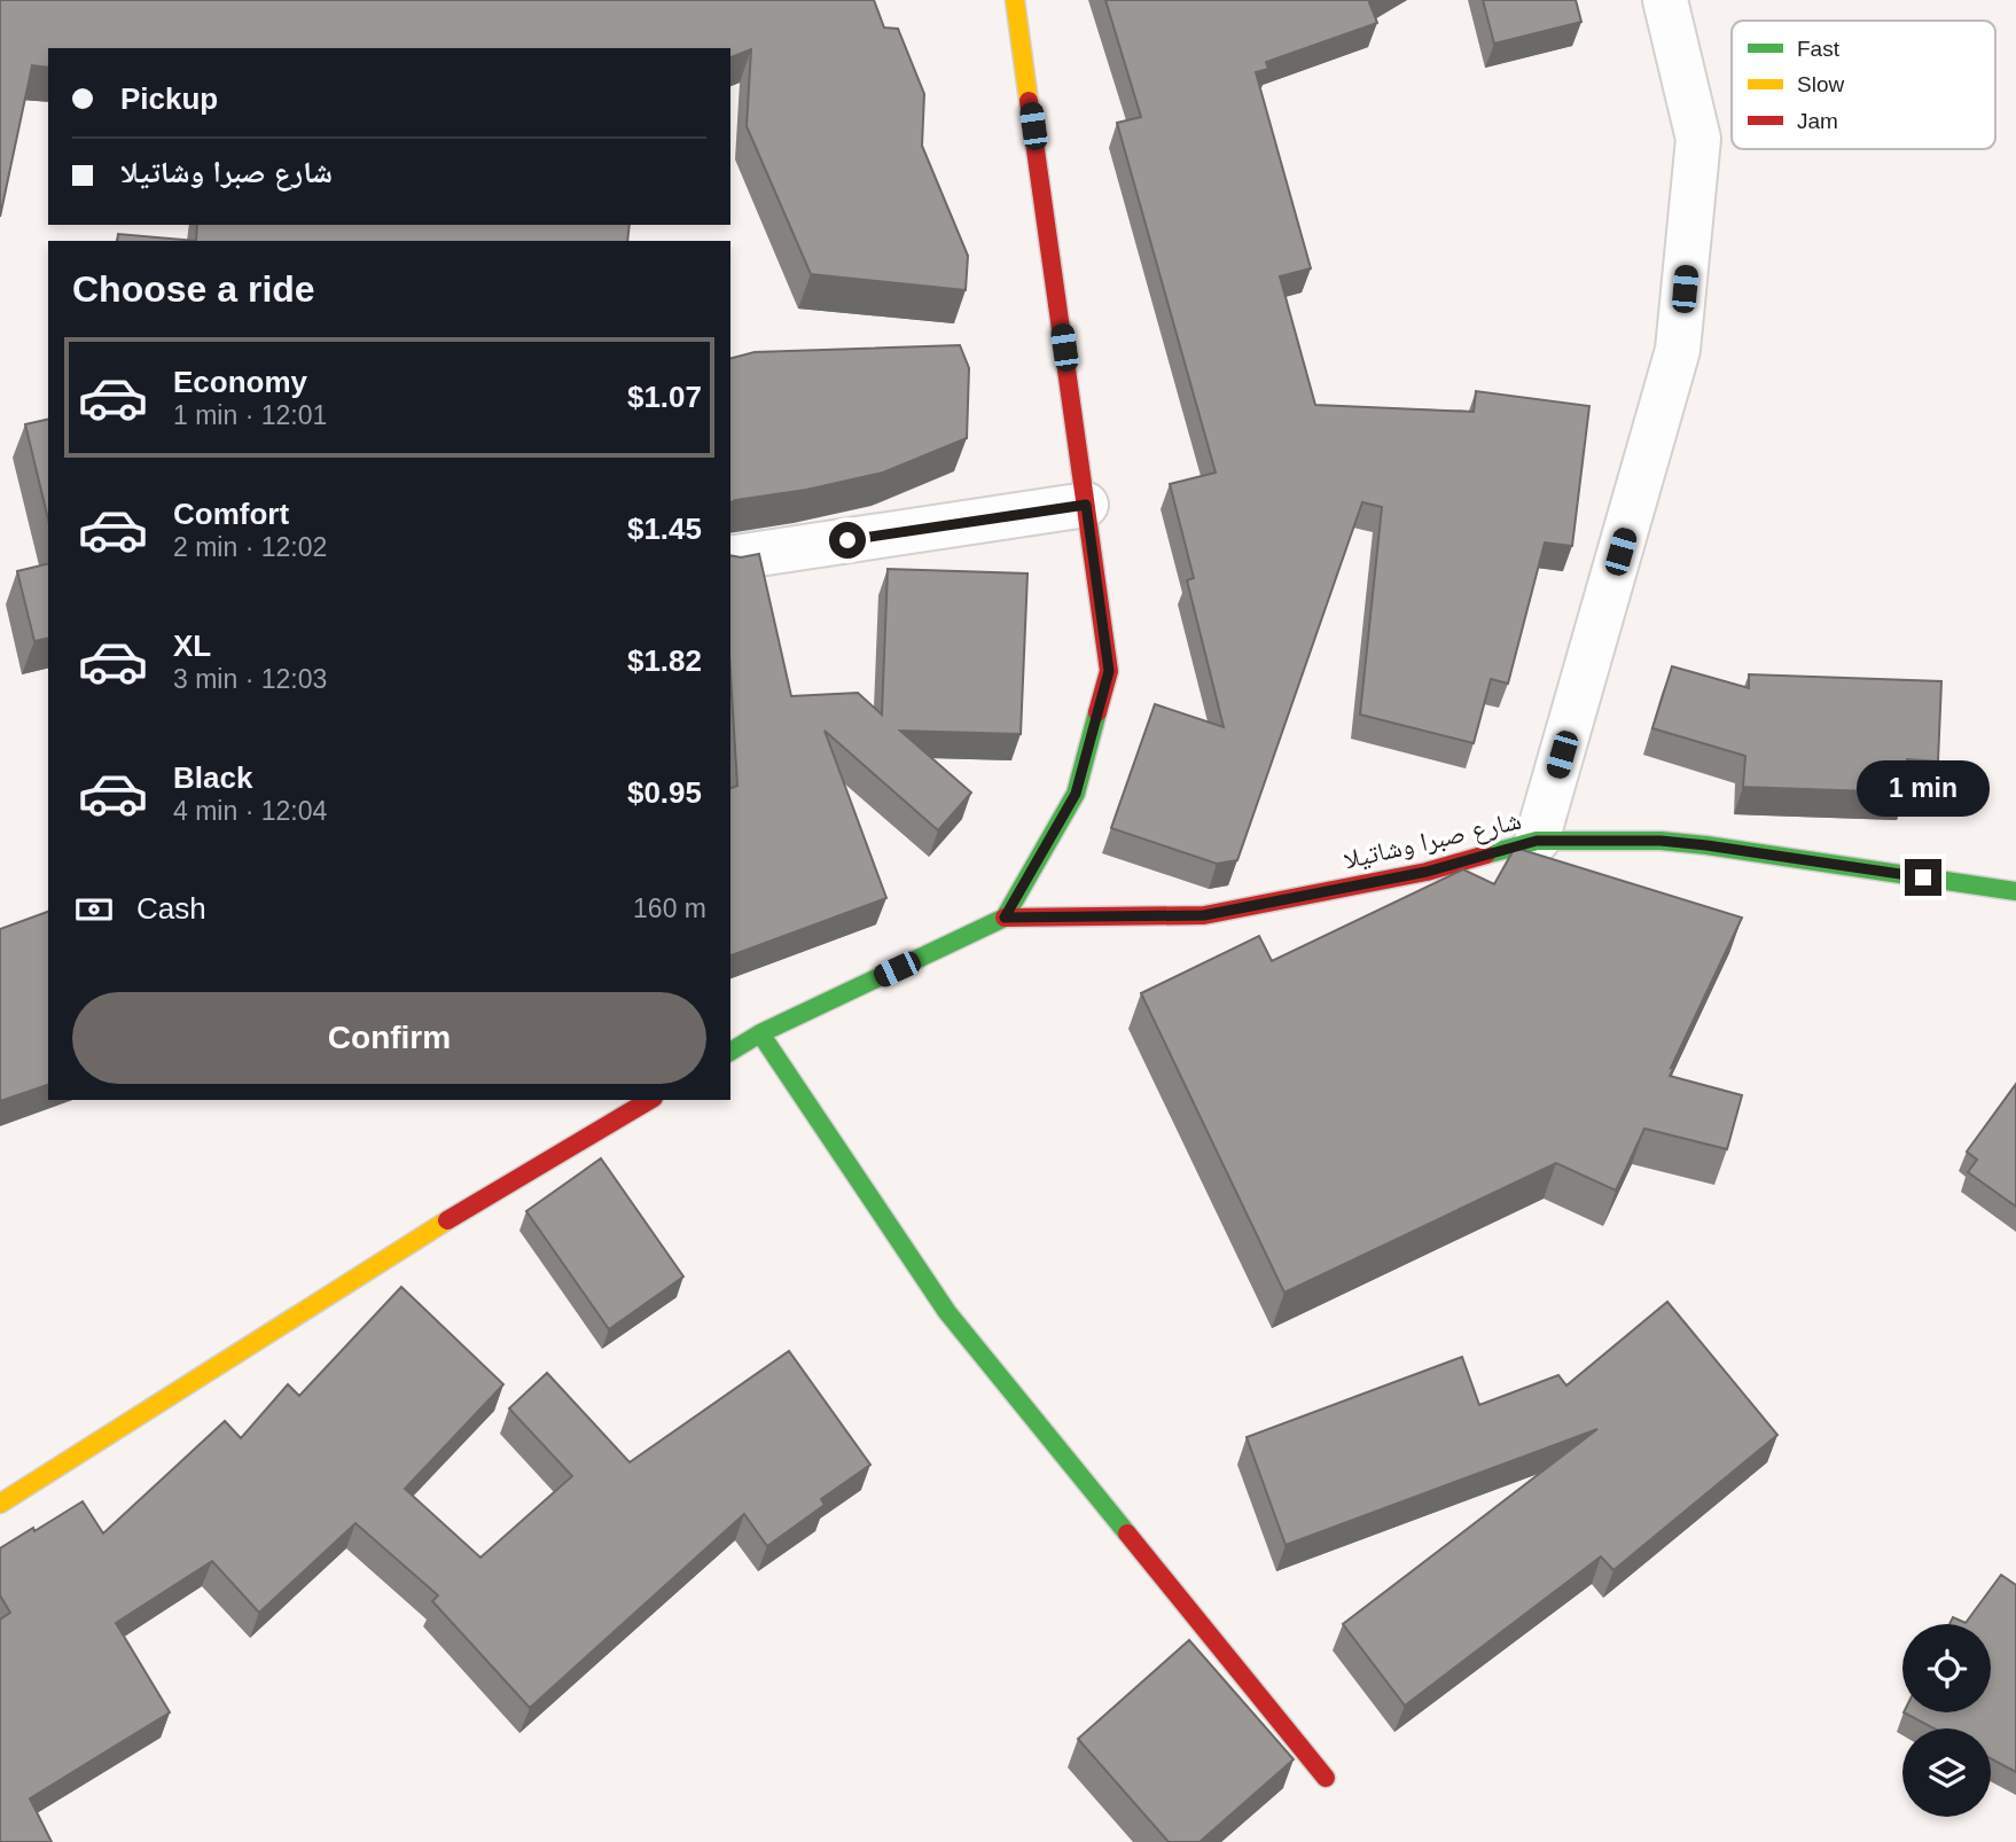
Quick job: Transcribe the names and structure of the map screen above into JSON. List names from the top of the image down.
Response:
{
  "streets": {
    "street": ["شارع صبرا وشاتيلا"]
  },
  "legend": ["Fast", "Slow", "Jam"],
  "page": {
    "banner": ["Pickup", "شارع صبرا وشاتيلا"],
    "heading": "Choose a ride",
    "list": [
      {
        "name": "Economy",
        "note": "1 min · 12:01",
        "value": "$1.07"
      },
      {
        "name": "Comfort",
        "note": "2 min · 12:02",
        "value": "$1.45"
      },
      {
        "name": "XL",
        "note": "3 min · 12:03",
        "value": "$1.82"
      },
      {
        "name": "Black",
        "note": "4 min · 12:04",
        "value": "$0.95"
      }
    ],
    "bubble": "1 min",
    "pay": ["Cash", "160 m"],
    "buttons": "Confirm"
  }
}
